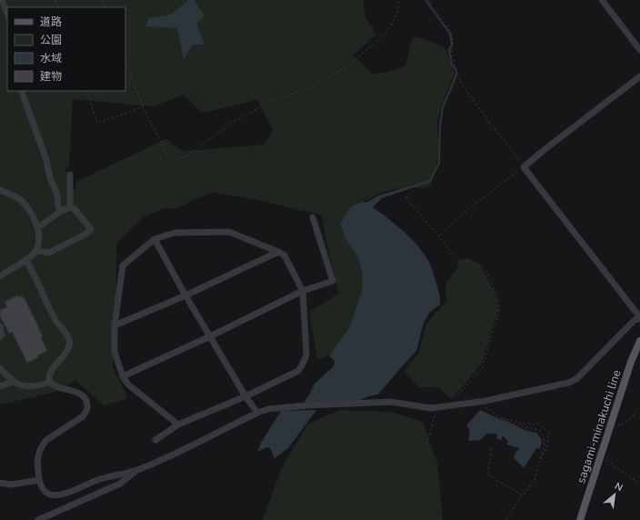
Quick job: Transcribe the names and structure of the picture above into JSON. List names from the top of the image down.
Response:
{
  "streets": {
    "main road": ["sagami-minakuchi line"]
  },
  "legend": [
    "道路",
    "公園",
    "水域",
    "建物"
  ],
  "north": "top right"
}
